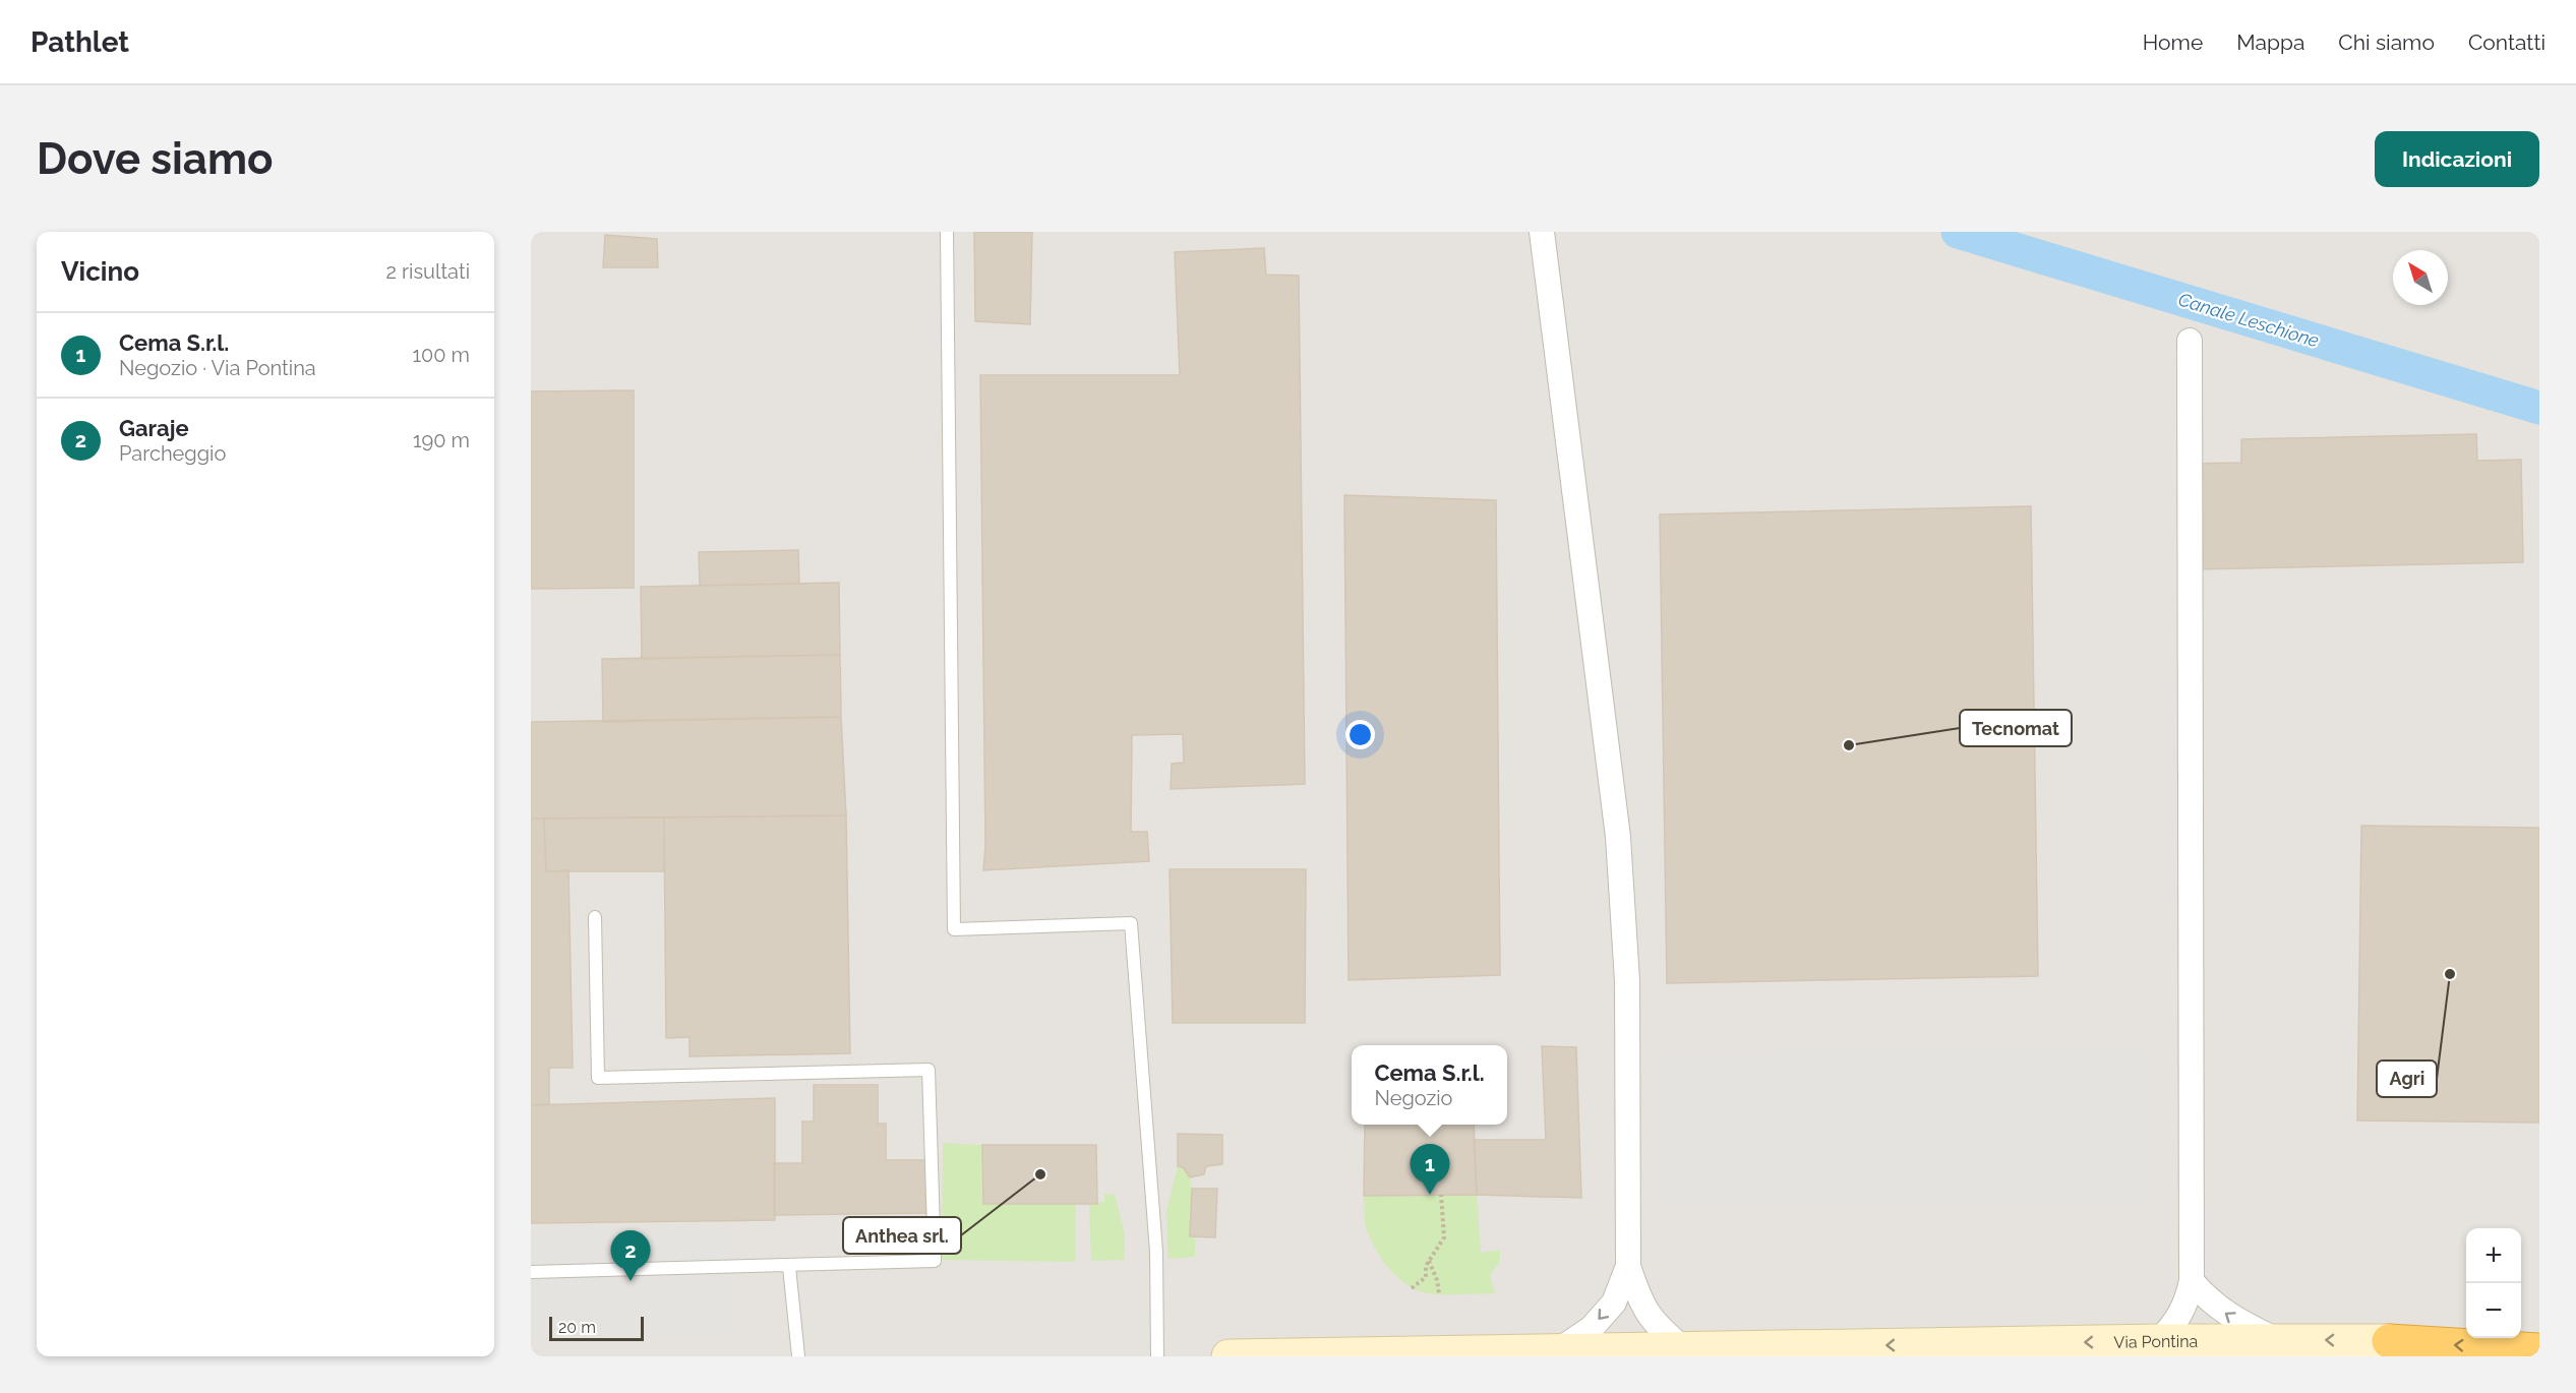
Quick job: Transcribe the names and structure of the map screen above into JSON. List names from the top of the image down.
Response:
{
  "streets": {
    "street": ["Via Pontina"]
  },
  "one_way": ["Via Pontina"],
  "water": ["Canale Leschione"],
  "places": ["Tecnomat", "Agri", "Anthea srl."],
  "scale_bar": "20 m",
  "north": "top left",
  "page": {
    "header": "Pathlet",
    "nav": [
      "Home",
      "Mappa",
      "Chi siamo",
      "Contatti"
    ],
    "buttons": "Indicazioni",
    "title": "Dove siamo",
    "heading": ["Vicino", "2 risultati"],
    "list": [
      {
        "mark": "1",
        "name": "Cema S.r.l.",
        "note": "Negozio · Via Pontina",
        "value": "100 m"
      },
      {
        "mark": "2",
        "name": "Garaje",
        "note": "Parcheggio",
        "value": "190 m"
      }
    ],
    "popup": ["Cema S.r.l.", "Negozio"],
    "pins": ["1", "2"],
    "map_buttons": ["+", "−"],
    "scale": "20 m"
  }
}
